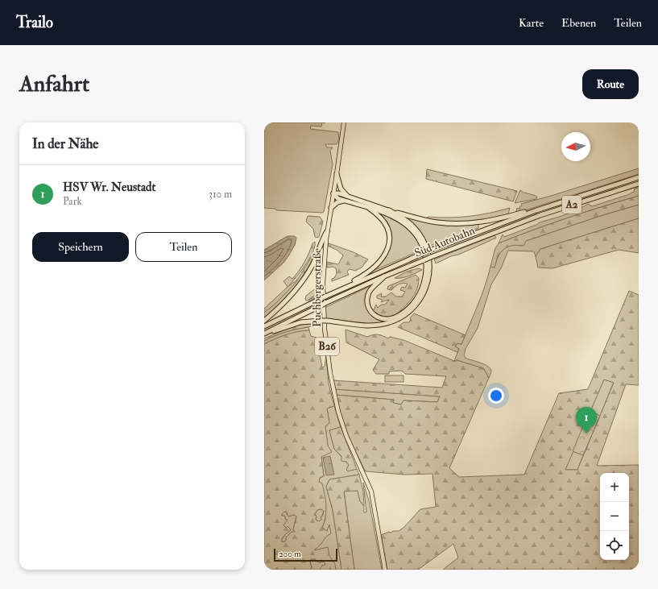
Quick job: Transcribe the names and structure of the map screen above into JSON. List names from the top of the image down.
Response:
{
  "streets": {
    "highway": ["A2", "Süd Autobahn"],
    "main road": ["Puchbergerstraße", "B26"]
  },
  "crossings": [
    ["A2", "Süd Autobahn"]
  ],
  "scale_bar": "200 m",
  "north": "left",
  "page": {
    "header": "Trailo",
    "nav": ["Karte", "Ebenen", "Teilen"],
    "buttons": [
      "Route",
      ["Speichern", "Teilen"]
    ],
    "title": "Anfahrt",
    "heading": "In der Nähe",
    "list": [
      {
        "mark": "1",
        "name": "HSV Wr. Neustadt",
        "note": "Park",
        "value": "310 m"
      }
    ],
    "pins": "1",
    "map_buttons": ["+", "−"],
    "scale": "200 m"
  }
}
